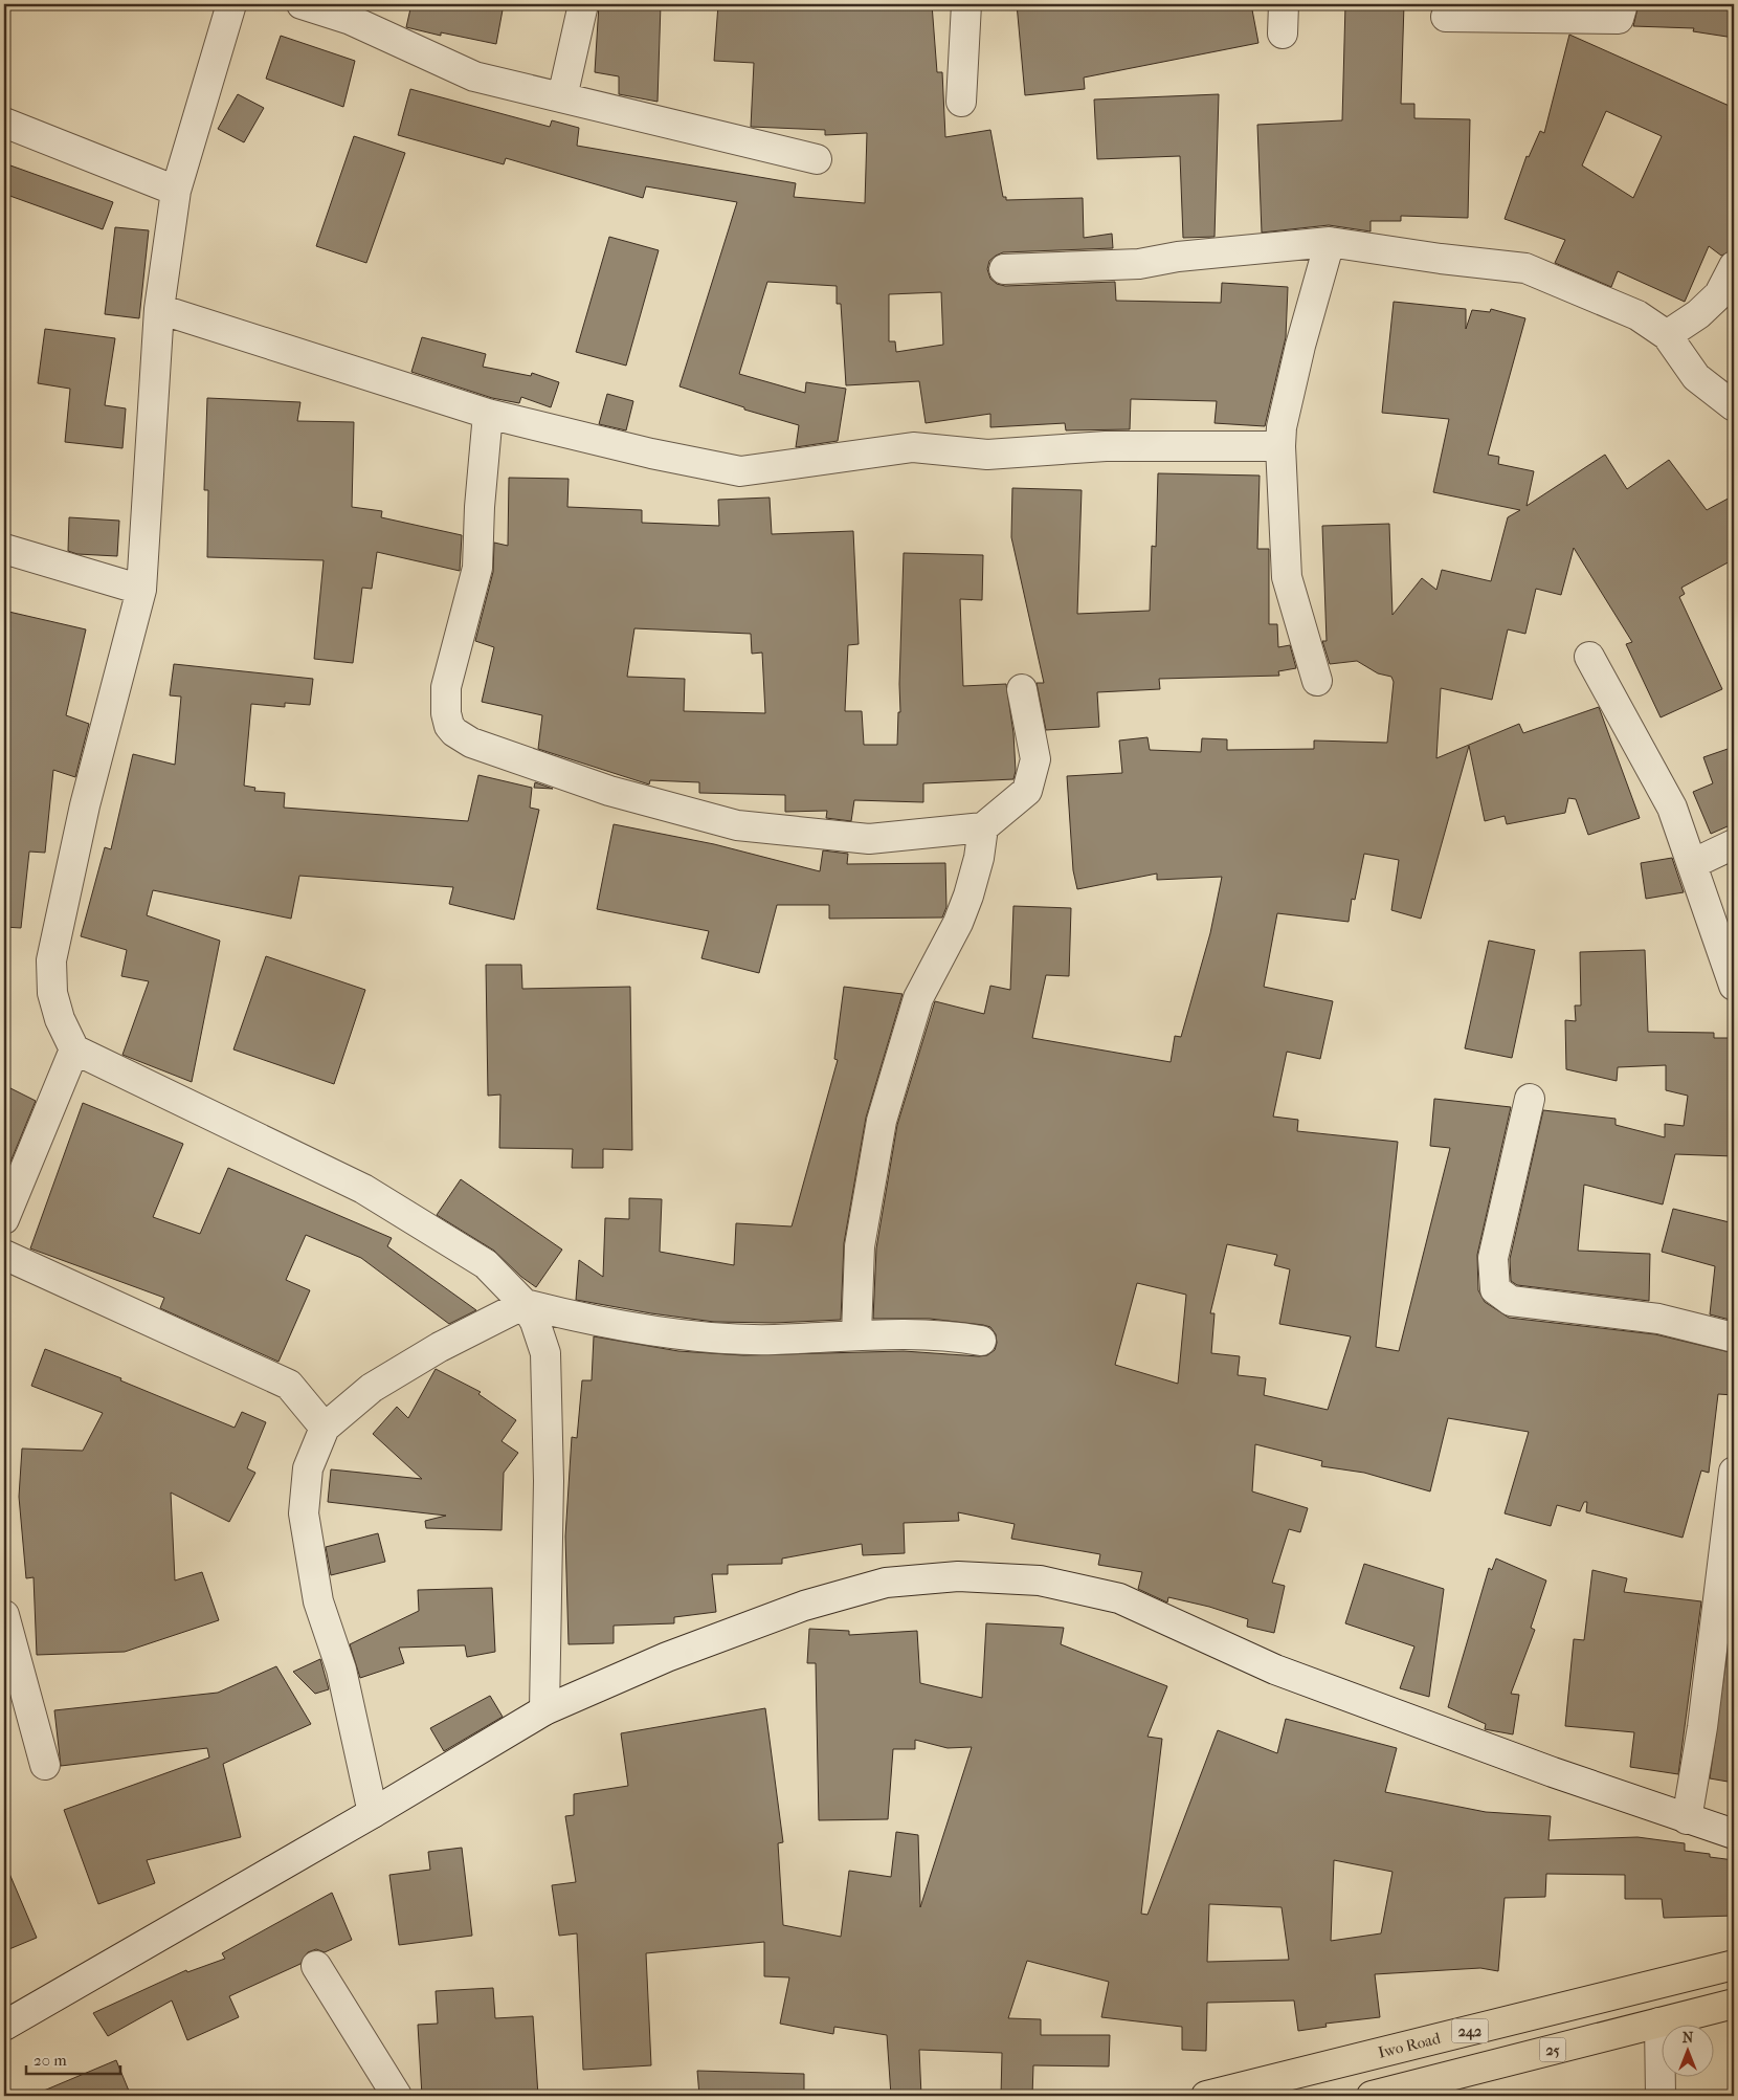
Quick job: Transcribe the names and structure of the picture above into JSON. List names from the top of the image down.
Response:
{
  "streets": {
    "main road": ["242", "Iwo Road", "25"]
  },
  "scale_bar": "20 m",
  "north": "top"
}
